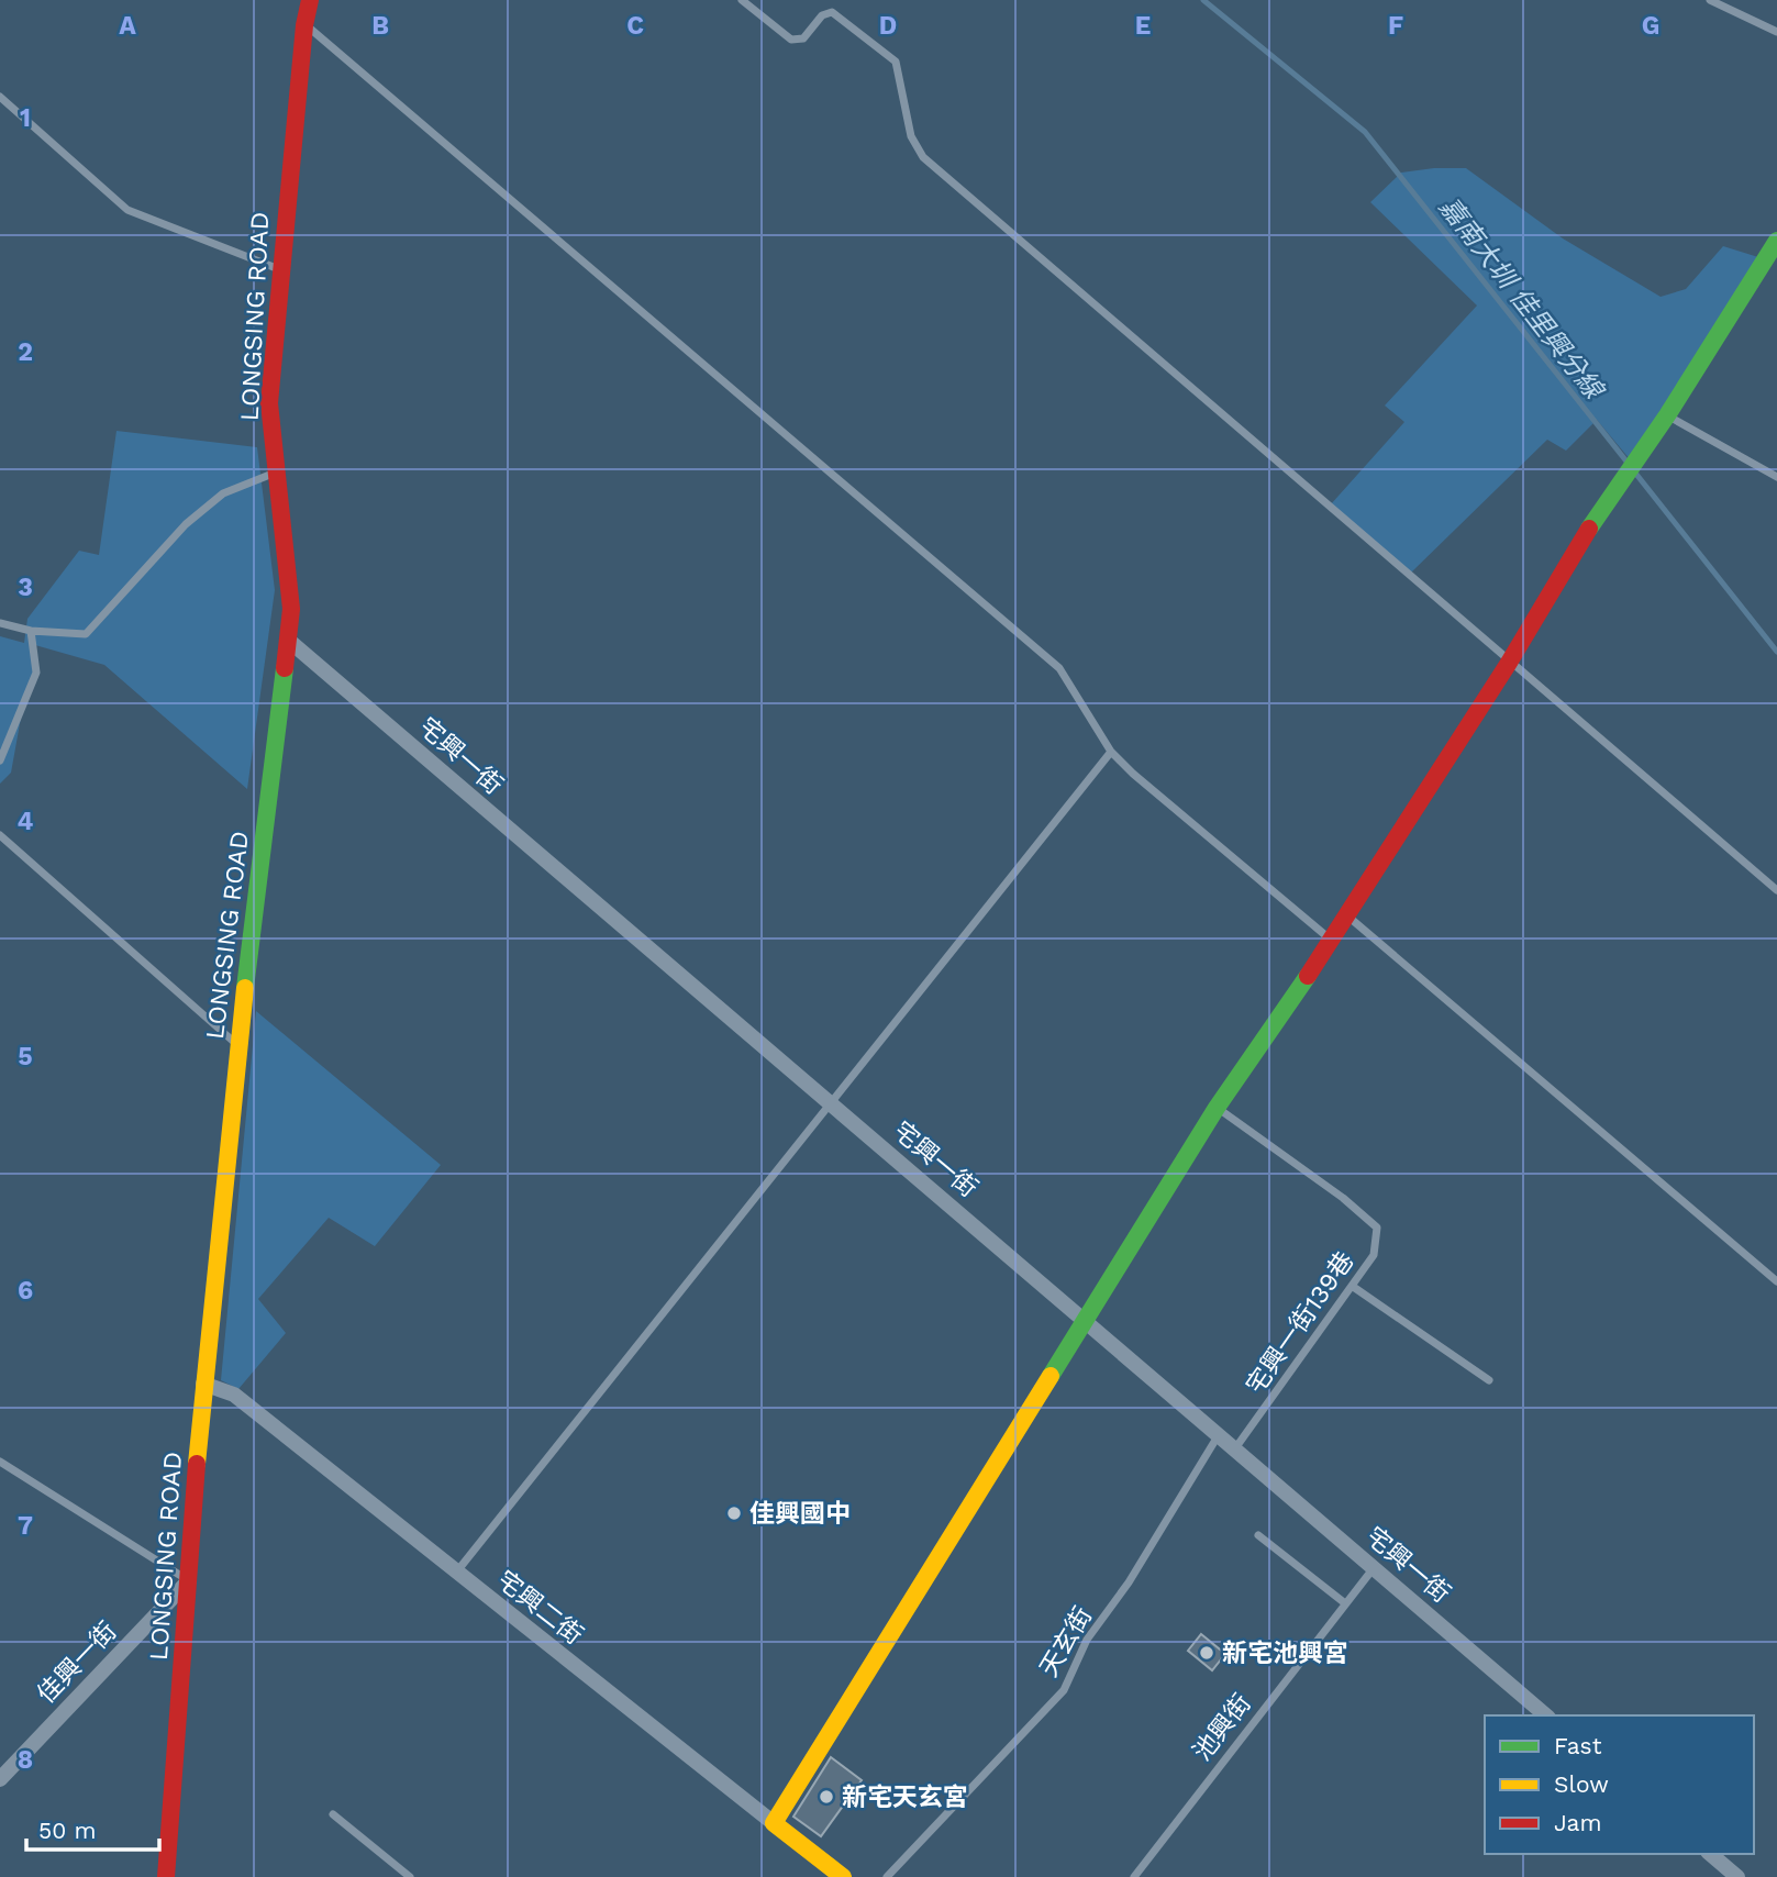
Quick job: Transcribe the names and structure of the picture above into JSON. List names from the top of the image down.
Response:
{
  "streets": {
    "street": [
      "LONGSING ROAD",
      "宅興一街",
      "宅興二街",
      "佳興一街"
    ],
    "lane": ["宅興一街139巷", "天玄街", "池興街"]
  },
  "crossings": [
    ["LONGSING ROAD", "宅興一街"],
    ["LONGSING ROAD", "宅興二街"],
    ["LONGSING ROAD", "佳興一街"],
    ["宅興一街", "宅興一街139巷"],
    ["宅興一街", "天玄街"],
    ["宅興一街", "池興街"]
  ],
  "water": ["嘉南大圳 佳里興分線"],
  "places": ["佳興國中", "新宅池興宮", "新宅天玄宮"],
  "legend": ["Fast", "Slow", "Jam"],
  "scale_bar": "50 m",
  "grid": {
    "columns": [
      "A",
      "B",
      "C",
      "D",
      "E",
      "F",
      "G"
    ],
    "rows": [
      "1",
      "2",
      "3",
      "4",
      "5",
      "6",
      "7",
      "8"
    ]
  }
}
